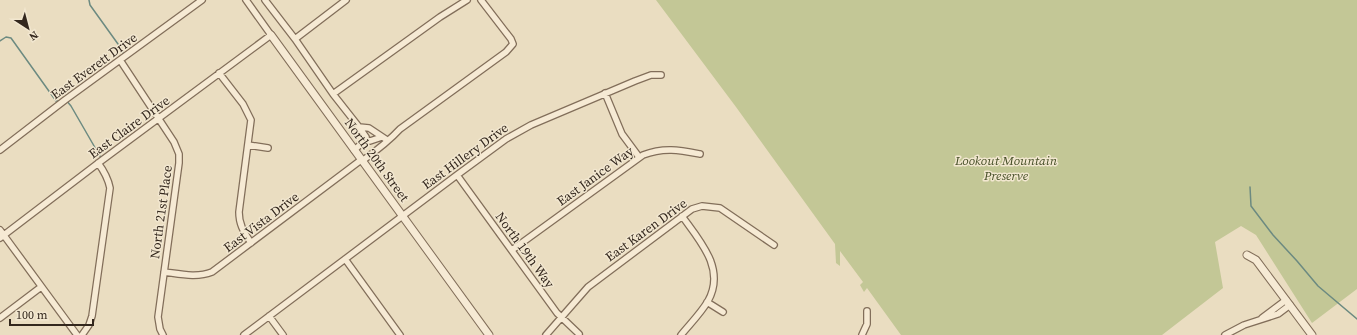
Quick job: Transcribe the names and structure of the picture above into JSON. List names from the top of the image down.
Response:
{
  "streets": {
    "street": [
      "East Everett Drive",
      "East Claire Drive",
      "East Hillery Drive",
      "North 20th Street",
      "East Janice Way",
      "North 21st Place",
      "East Vista Drive",
      "East Karen Drive",
      "North 19th Way"
    ]
  },
  "crossings": [
    ["East Everett Drive", "North 21st Place"],
    ["East Claire Drive", "North 20th Street"],
    ["East Claire Drive", "North 21st Place"],
    ["East Hillery Drive", "North 20th Street"],
    ["East Hillery Drive", "North 19th Way"],
    ["North 20th Street", "East Vista Drive"],
    ["East Janice Way", "North 19th Way"],
    ["North 21st Place", "East Vista Drive"],
    ["East Karen Drive", "North 19th Way"]
  ],
  "parks": ["Lookout Mountain Preserve"],
  "scale_bar": "100 m",
  "north": "bottom right"
}
